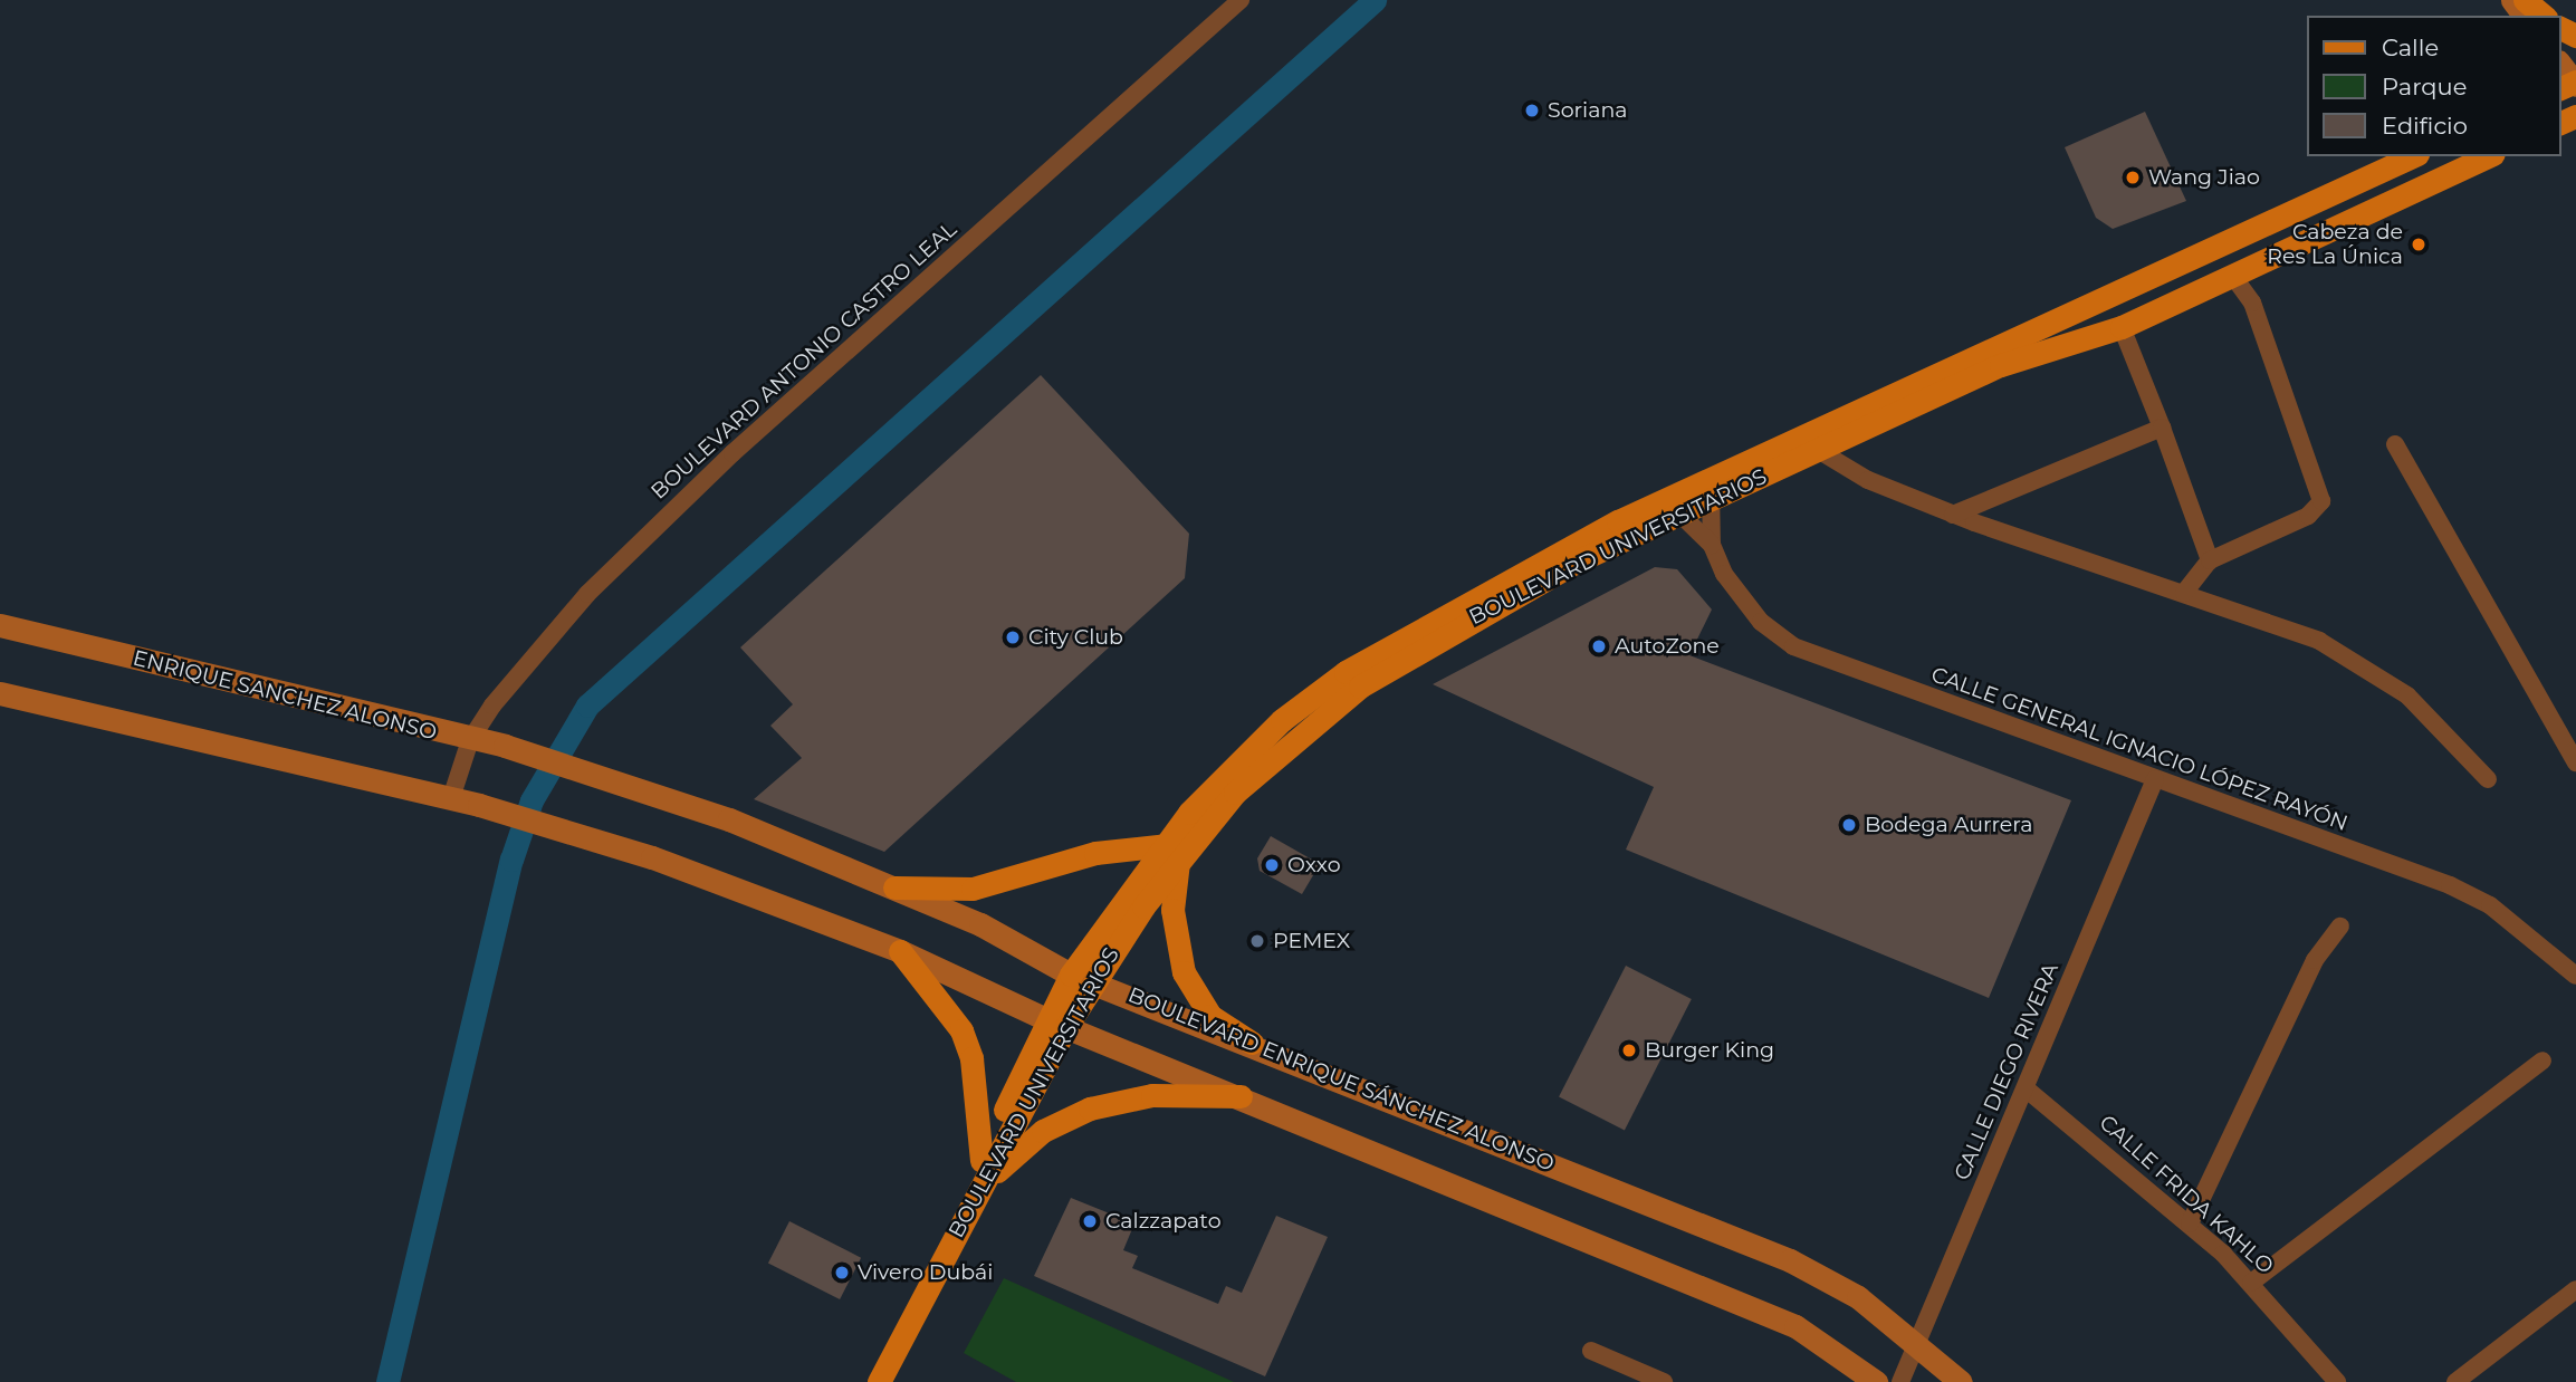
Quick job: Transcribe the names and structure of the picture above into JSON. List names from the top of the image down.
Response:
{
  "streets": {
    "main road": ["BOULEVARD UNIVERSITARIOS"],
    "street": [
      "BOULEVARD ANTONIO CASTRO LEAL",
      "ENRIQUE SANCHEZ ALONSO",
      "CALLE GENERAL IGNACIO LÓPEZ RAYÓN",
      "CALLE DIEGO RIVERA",
      "BOULEVARD ENRIQUE SÁNCHEZ ALONSO",
      "CALLE FRIDA KAHLO"
    ]
  },
  "crossings": [
    ["BOULEVARD ANTONIO CASTRO LEAL", "ENRIQUE SANCHEZ ALONSO"],
    ["BOULEVARD UNIVERSITARIOS", "BOULEVARD ENRIQUE SÁNCHEZ ALONSO"],
    ["ENRIQUE SANCHEZ ALONSO", "BOULEVARD ENRIQUE SÁNCHEZ ALONSO"],
    ["CALLE GENERAL IGNACIO LÓPEZ RAYÓN", "CALLE DIEGO RIVERA"],
    ["CALLE DIEGO RIVERA", "BOULEVARD ENRIQUE SÁNCHEZ ALONSO"],
    ["CALLE DIEGO RIVERA", "CALLE FRIDA KAHLO"]
  ],
  "places": [
    "Soriana",
    "Wang Jiao",
    "Cabeza de Res La Única",
    "City Club",
    "AutoZone",
    "Bodega Aurrera",
    "Oxxo",
    "PEMEX",
    "Burger King",
    "Calzzapato",
    "Vivero Dubái"
  ],
  "legend": ["Calle", "Parque", "Edificio"]
}
